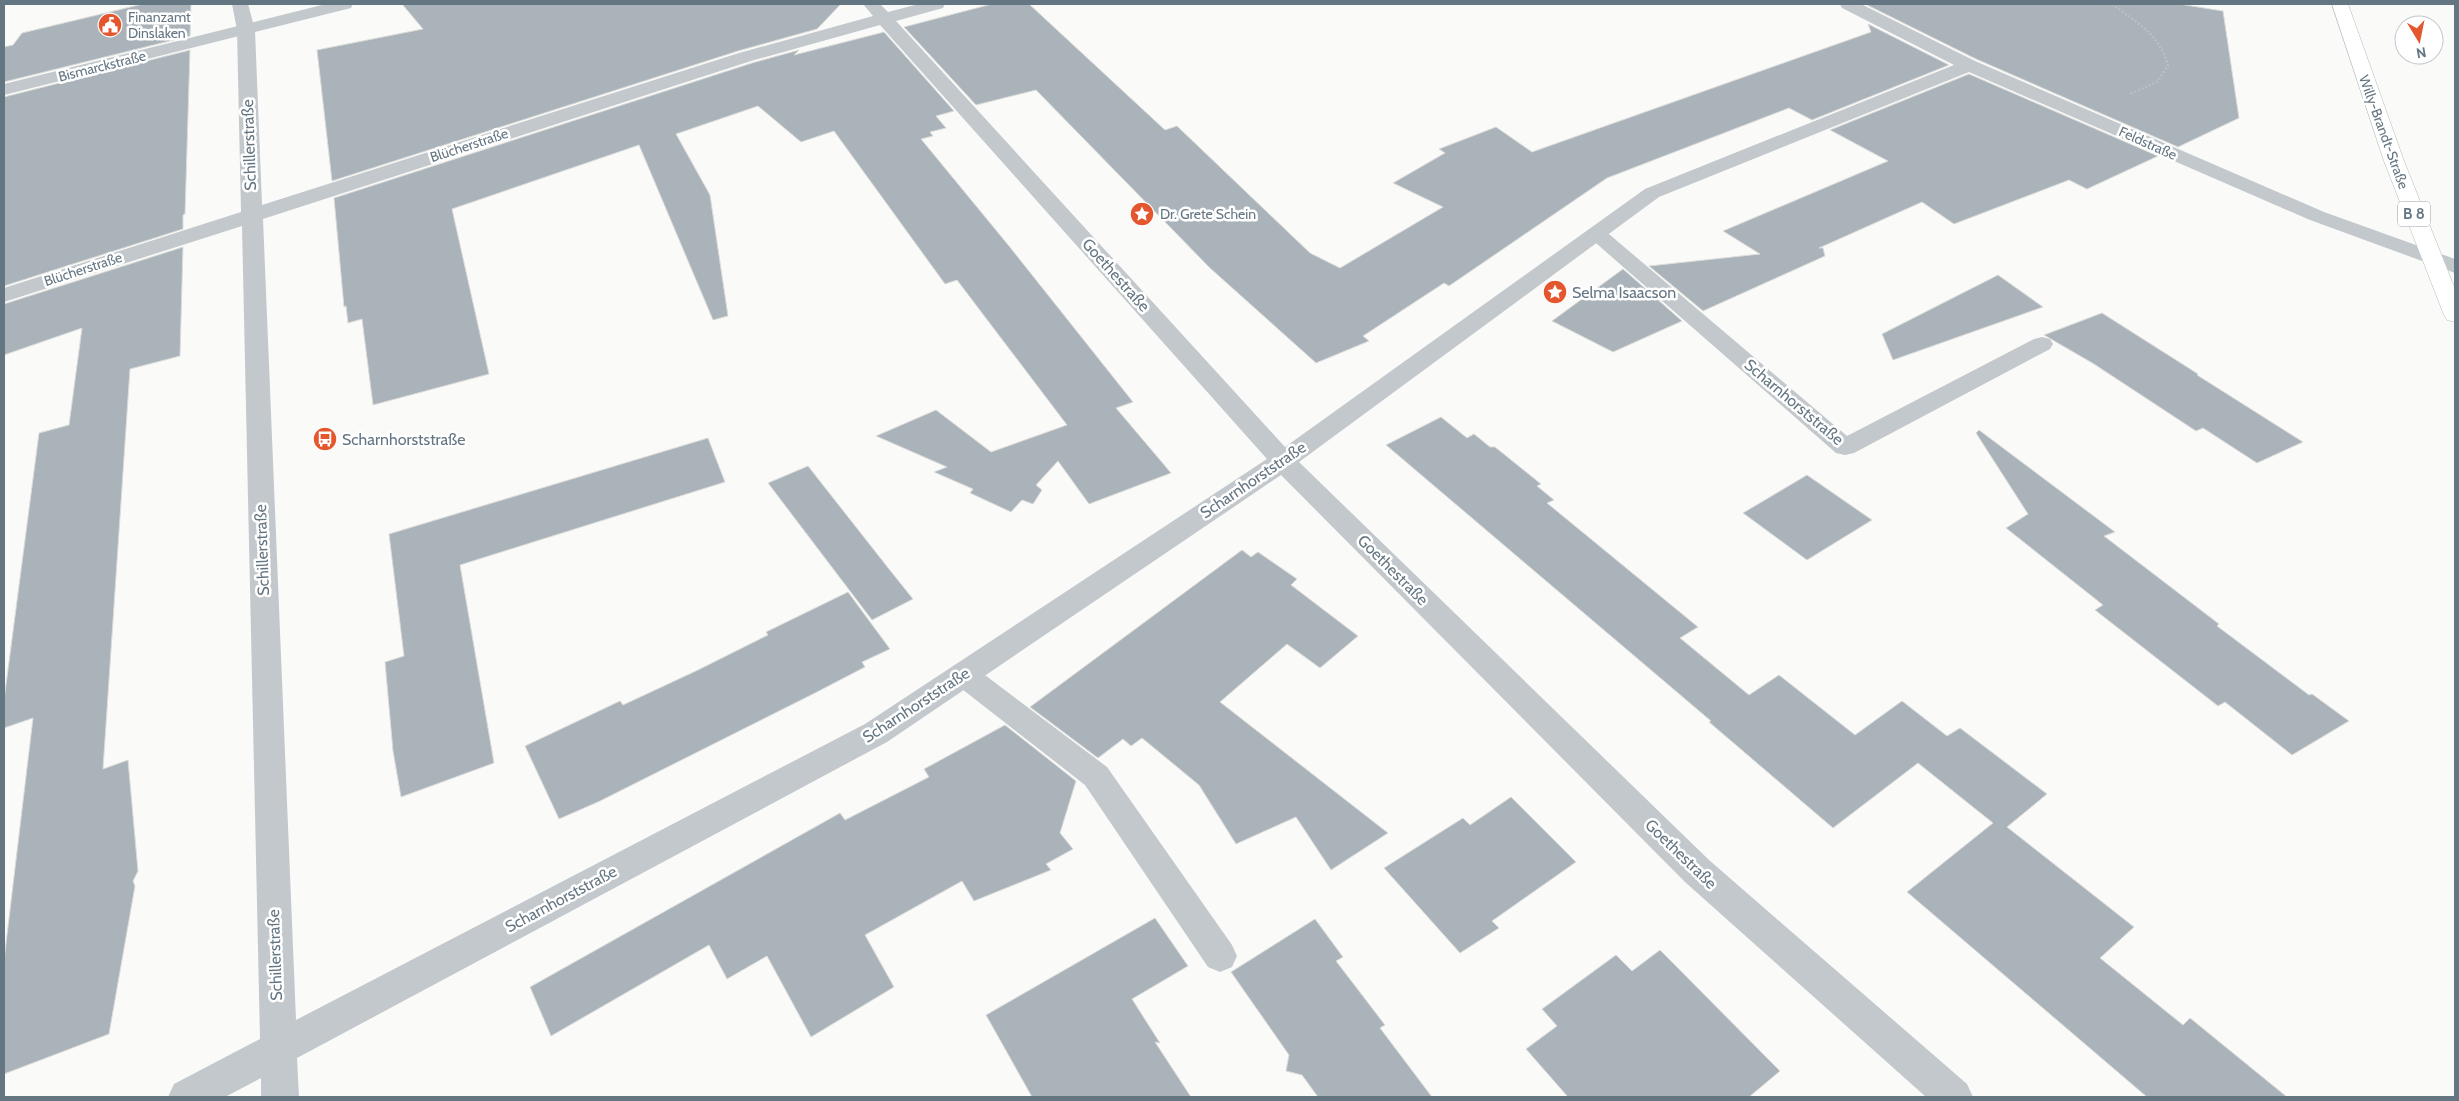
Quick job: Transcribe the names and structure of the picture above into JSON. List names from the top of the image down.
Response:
{
  "streets": {
    "main road": ["Willy-Brandt-Straße", "B 8"],
    "street": [
      "Bismarckstraße",
      "Feldstraße",
      "Schillerstraße",
      "Blücherstraße",
      "Goethestraße",
      "Scharnhorststraße"
    ]
  },
  "crossings": [
    ["Bismarckstraße", "Schillerstraße"],
    ["Willy-Brandt-Straße", "Feldstraße"],
    ["Feldstraße", "Scharnhorststraße"],
    ["Schillerstraße", "Blücherstraße"],
    ["Schillerstraße", "Scharnhorststraße"],
    ["Blücherstraße", "Goethestraße"],
    ["Goethestraße", "Scharnhorststraße"]
  ],
  "places": {
    "public building": ["Finanzamt Dinslaken"],
    "place": ["Dr. Grete Schein", "Selma Isaacson"],
    "bus stop": ["Scharnhorststraße"]
  },
  "north": "bottom"
}
